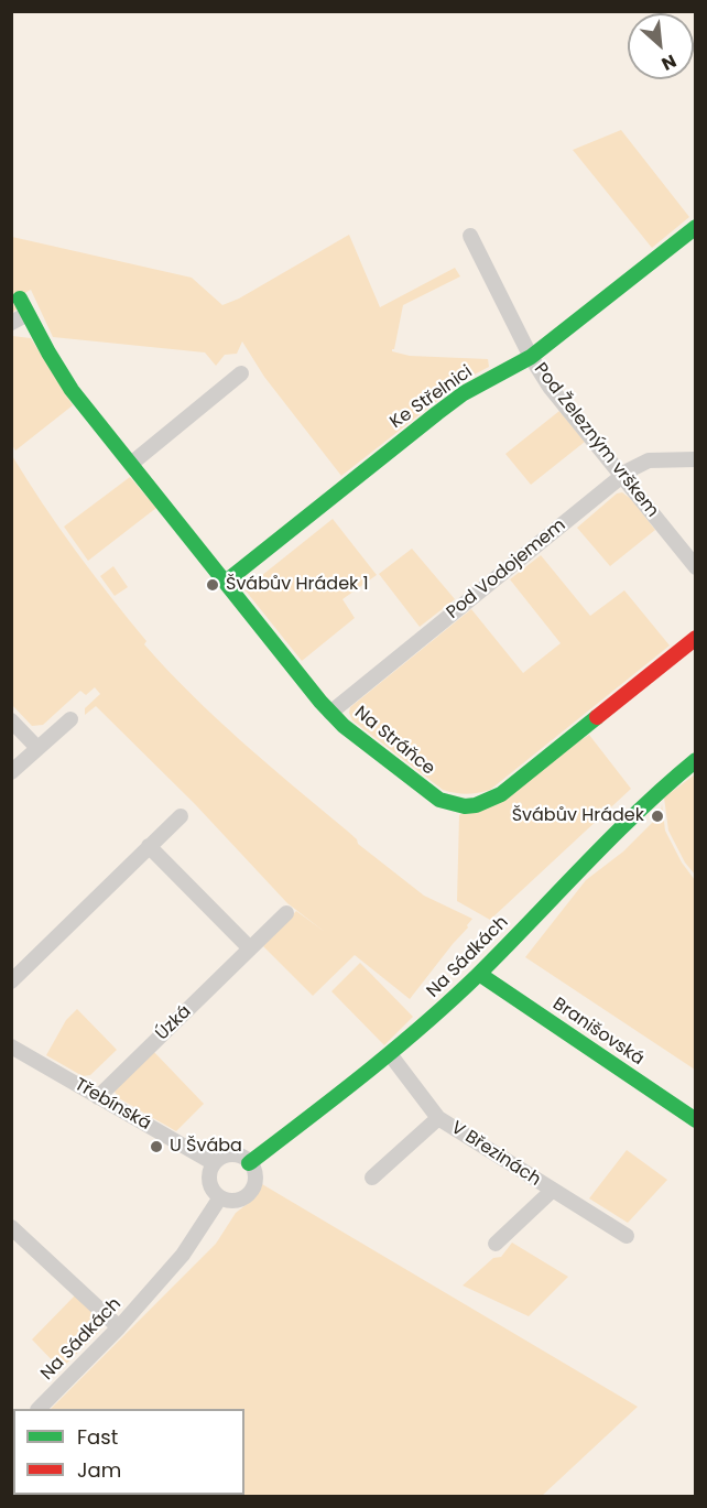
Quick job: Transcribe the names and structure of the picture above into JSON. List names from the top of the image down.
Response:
{
  "streets": {
    "street": [
      "Ke Střelnici",
      "Pod Železným vrškem",
      "Pod Vodojemem",
      "Na Stráňce",
      "Na Sádkách",
      "Úzká",
      "Branišovská",
      "Třebínská",
      "V Březinách"
    ]
  },
  "crossings": [
    ["Ke Střelnici", "Pod Železným vrškem"],
    ["Ke Střelnici", "Na Stráňce"],
    ["Pod Železným vrškem", "Pod Vodojemem"],
    ["Pod Vodojemem", "Na Stráňce"],
    ["Na Sádkách", "Branišovská"],
    ["Na Sádkách", "Třebínská"],
    ["Na Sádkách", "V Březinách"],
    ["Úzká", "Třebínská"]
  ],
  "places": ["Švábův Hrádek 1", "Švábův Hrádek", "U Švába"],
  "legend": ["Fast", "Jam"],
  "north": "bottom right"
}
